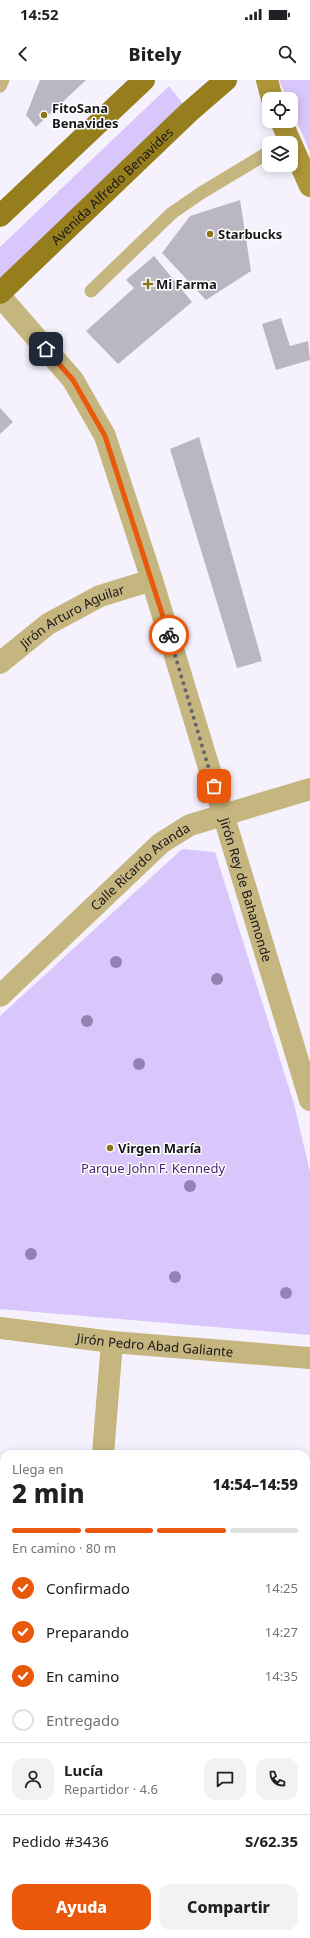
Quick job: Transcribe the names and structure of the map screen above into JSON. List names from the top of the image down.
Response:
{
  "streets": {
    "main road": ["Avenida Alfredo Benavides"],
    "street": [
      "Jirón Arturo Aguilar",
      "Calle Ricardo Aranda",
      "Jirón Rey de Bahamonde",
      "Jirón Pedro Abad Galiante"
    ]
  },
  "crossings": [
    ["Jirón Arturo Aguilar", "Jirón Rey de Bahamonde"],
    ["Calle Ricardo Aranda", "Jirón Rey de Bahamonde"]
  ],
  "parks": ["Parque John F. Kennedy"],
  "places": {
    "other": ["FitoSana Benavides", "Starbucks", "Virgen María"],
    "health": ["Mi Farma"]
  },
  "page": {
    "status": "14:52",
    "header": "Bitely",
    "heading": ["2 min", "Llega en", "14:54–14:59"],
    "panel": [
      "Lucía",
      "Repartidor · 4.6",
      "Pedido #3436",
      "S/62.35"
    ],
    "bar": "En camino · 80 m",
    "list": [
      ["Confirmado", "14:25"],
      ["Preparando", "14:27"],
      ["En camino", "14:35"],
      "Entregado"
    ],
    "buttons": ["Ayuda", "Compartir"]
  }
}
